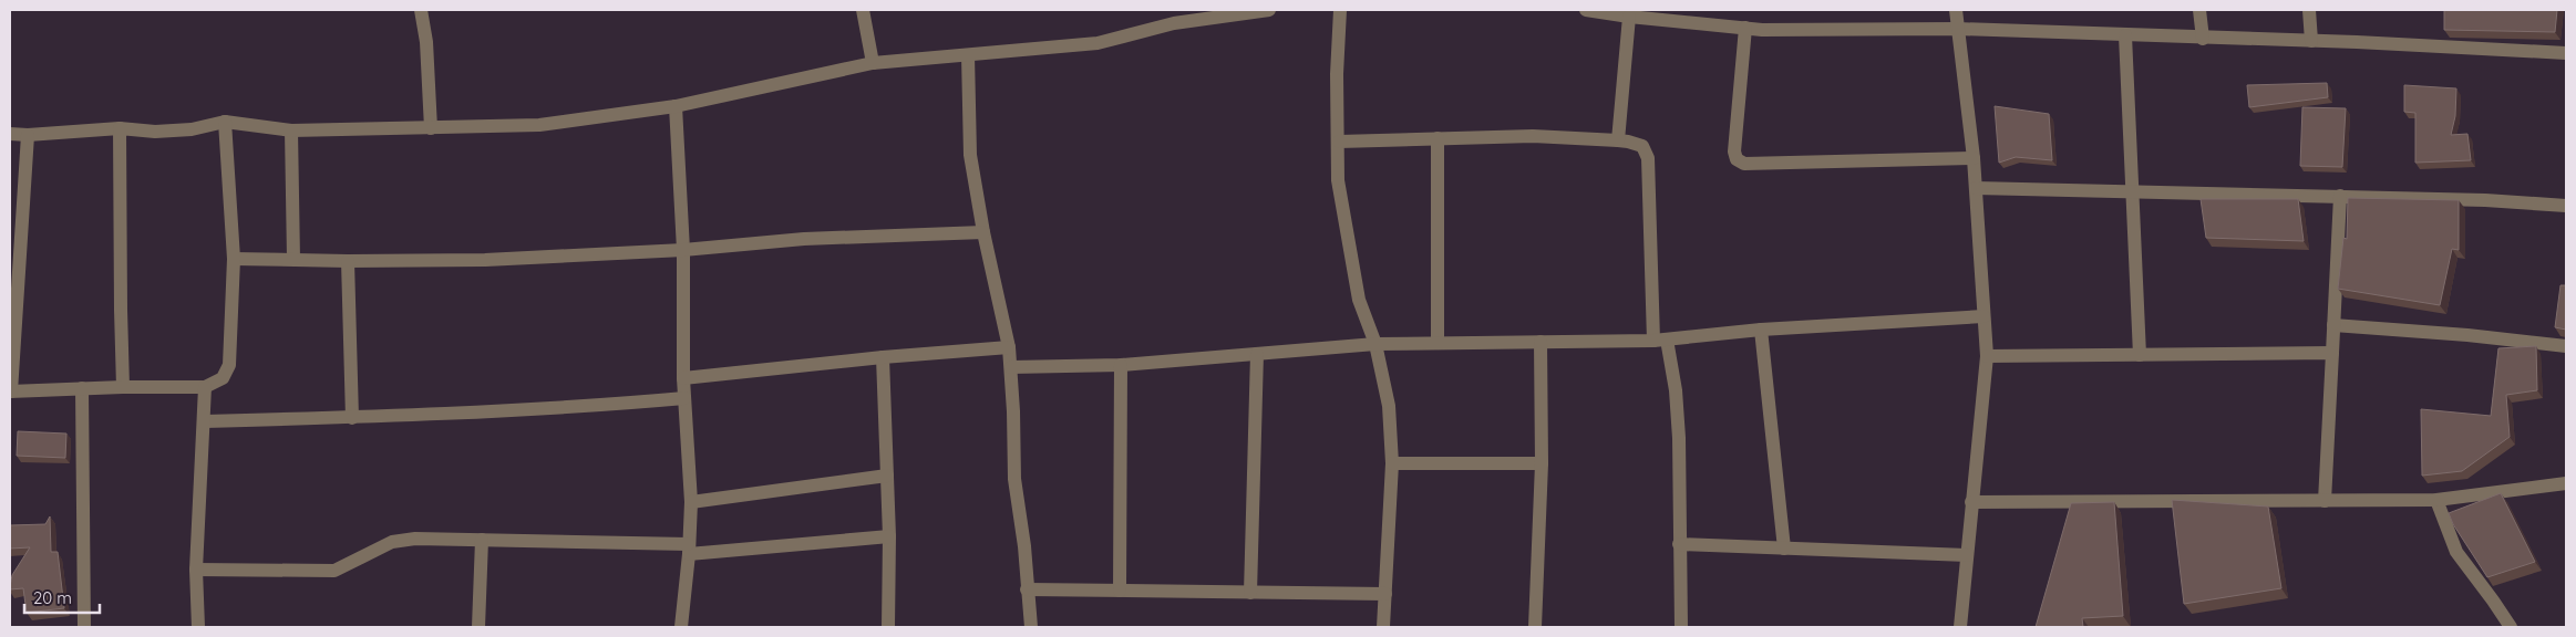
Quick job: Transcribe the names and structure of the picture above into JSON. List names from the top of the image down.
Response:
{
  "scale_bar": "20 m"
}
